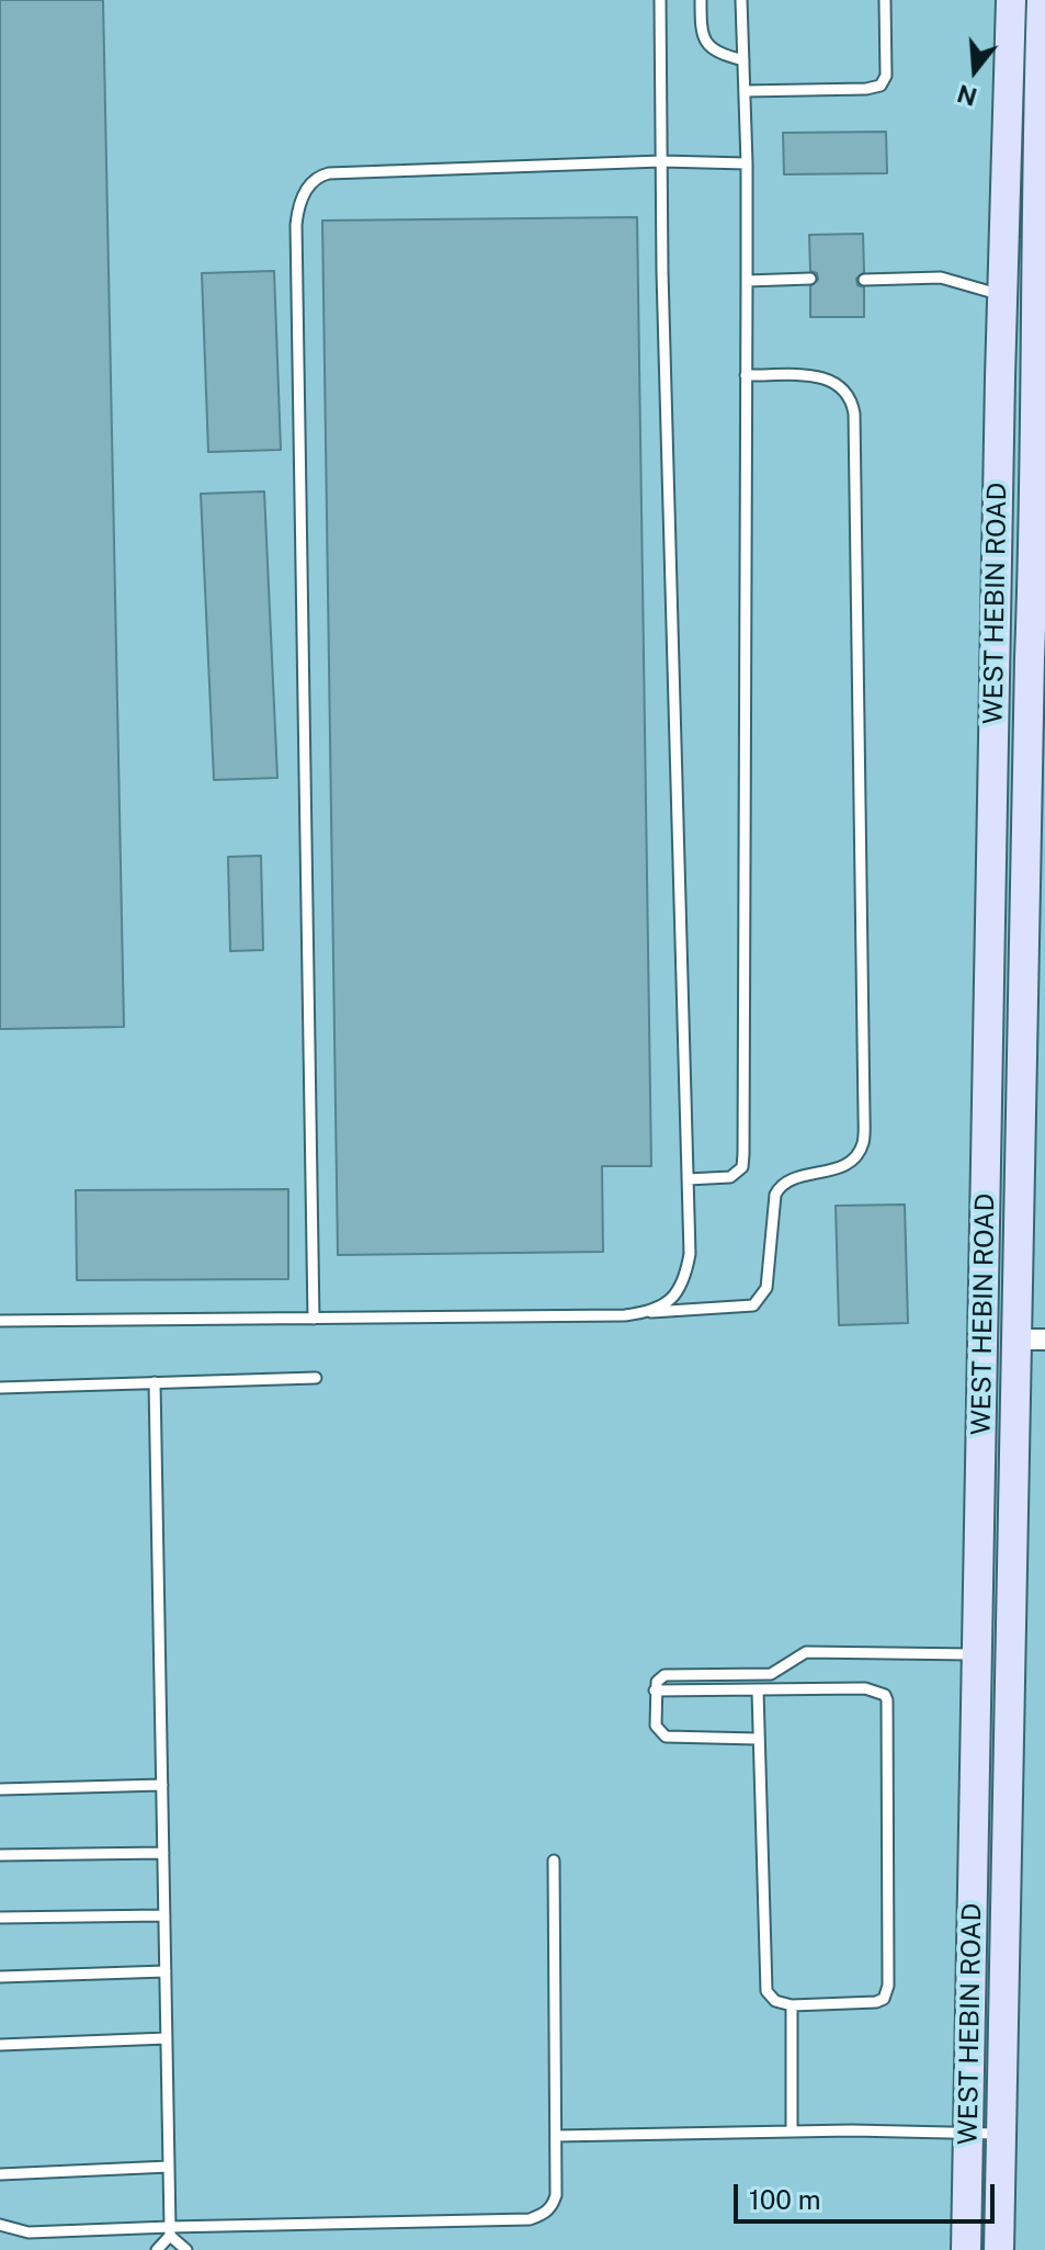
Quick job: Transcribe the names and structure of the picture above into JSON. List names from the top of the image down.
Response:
{
  "streets": {
    "street": ["WEST HEBIN ROAD"]
  },
  "scale_bar": "100 m",
  "north": "bottom"
}
